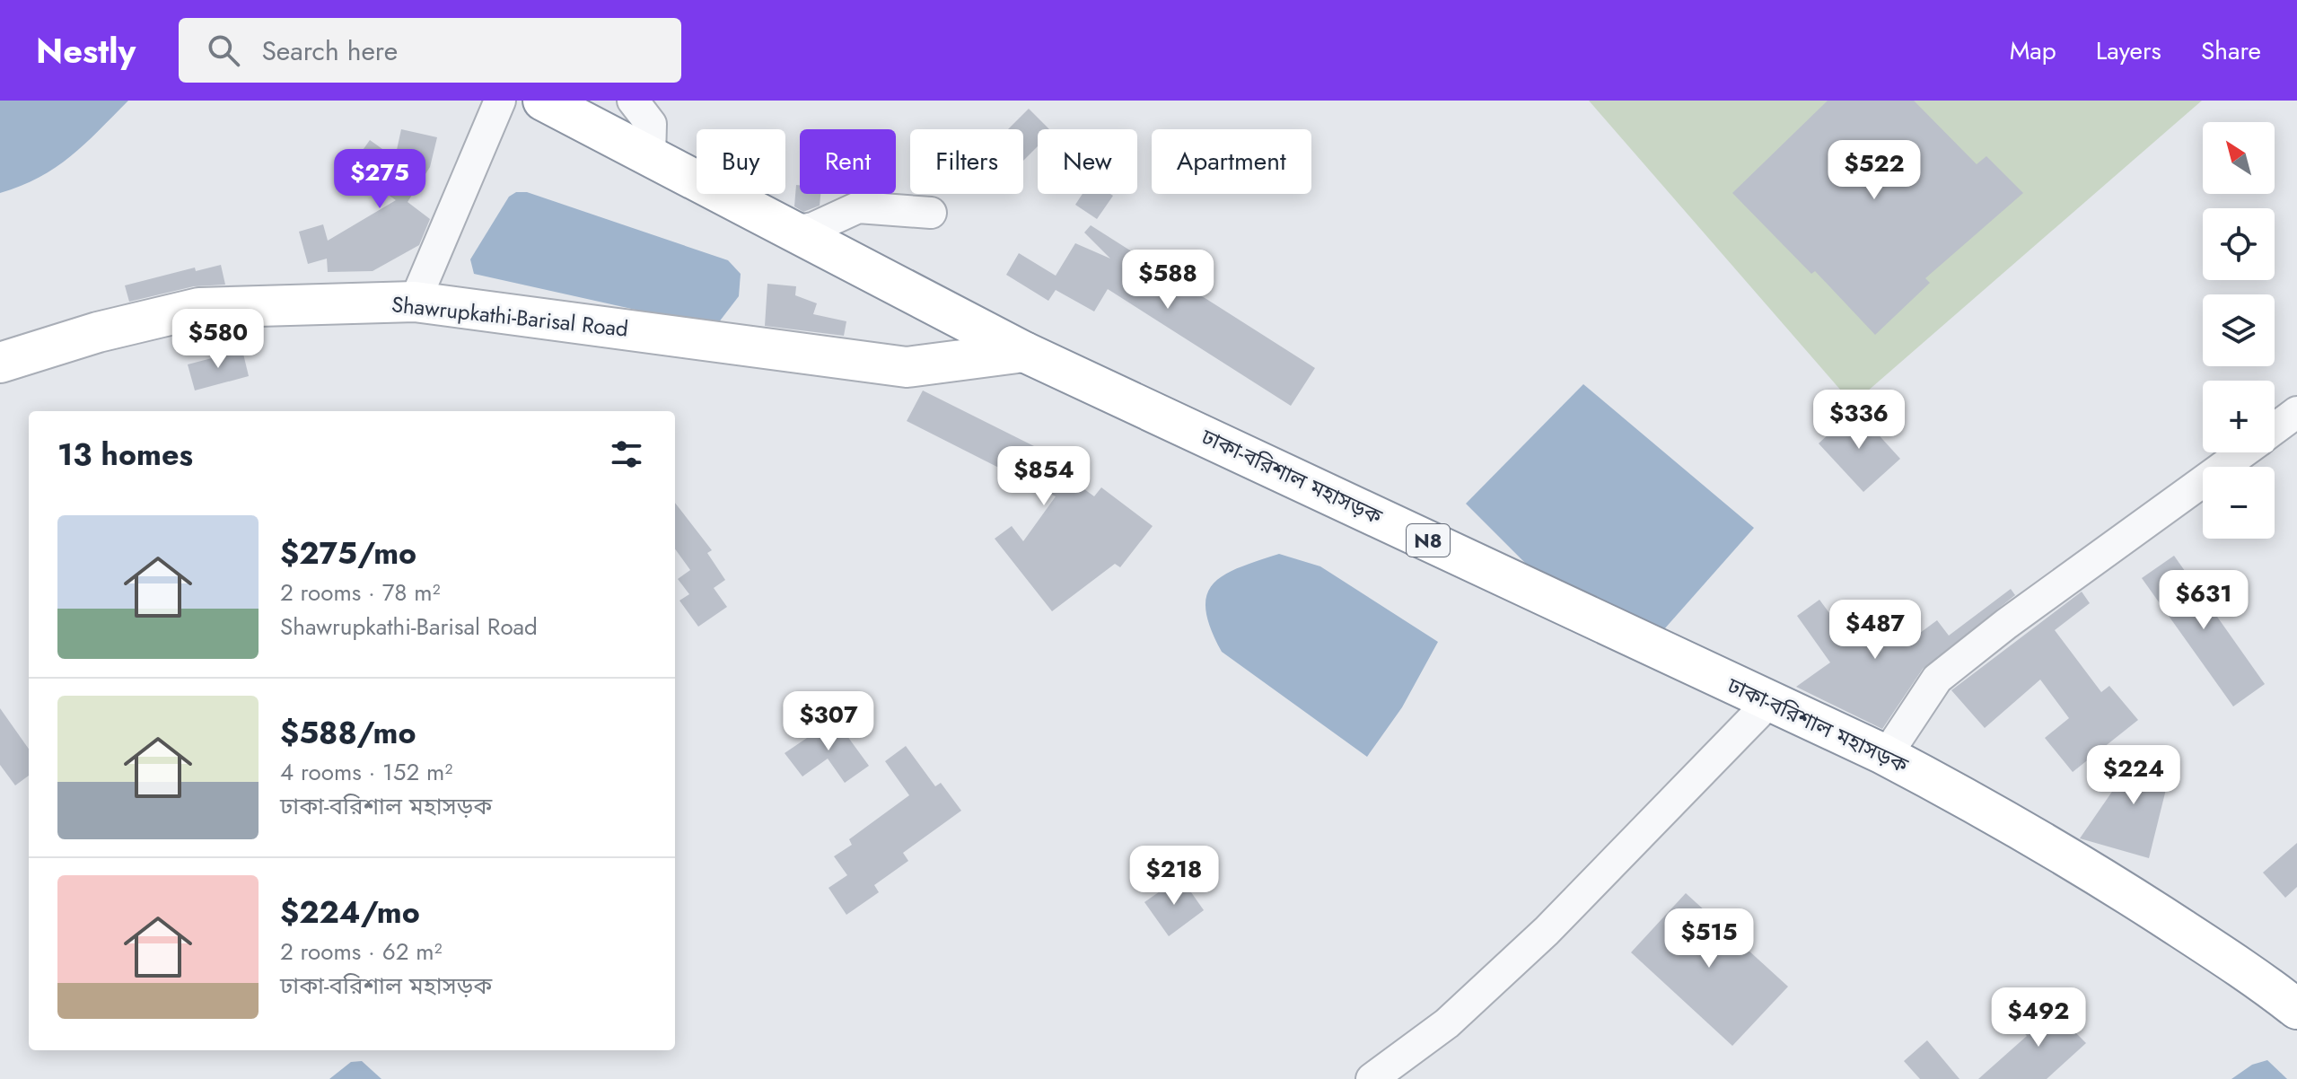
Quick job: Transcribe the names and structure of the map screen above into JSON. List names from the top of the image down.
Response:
{
  "streets": {
    "main road": ["Shawrupkathi-Barisal Road", "ঢাকা-বরিশাল মহাসড়ক", "N8"]
  },
  "crossings": [
    ["Shawrupkathi-Barisal Road", "ঢাকা-বরিশাল মহাসড়ক"]
  ],
  "north": "top left",
  "page": {
    "header": "Nestly",
    "search": "Search here",
    "nav": ["Map", "Layers", "Share"],
    "map_buttons": ["+", "−"],
    "chip": [
      "Buy",
      "Rent",
      "Filters",
      "New",
      "Apartment"
    ],
    "price": [
      "$522",
      "$275",
      "$588",
      "$580",
      "$336",
      "$854",
      "$631",
      "$487",
      "$307",
      "$224",
      "$218",
      "$515",
      "$492"
    ],
    "heading": "13 homes",
    "list": [
      {
        "name": "$275/mo",
        "note": "2 rooms · 78 m² · Shawrupkathi-Barisal Road"
      },
      {
        "name": "$588/mo",
        "note": "4 rooms · 152 m² · ঢাকা-বরিশাল মহাসড়ক"
      },
      {
        "name": "$224/mo",
        "note": "2 rooms · 62 m² · ঢাকা-বরিশাল মহাসড়ক"
      }
    ]
  }
}
